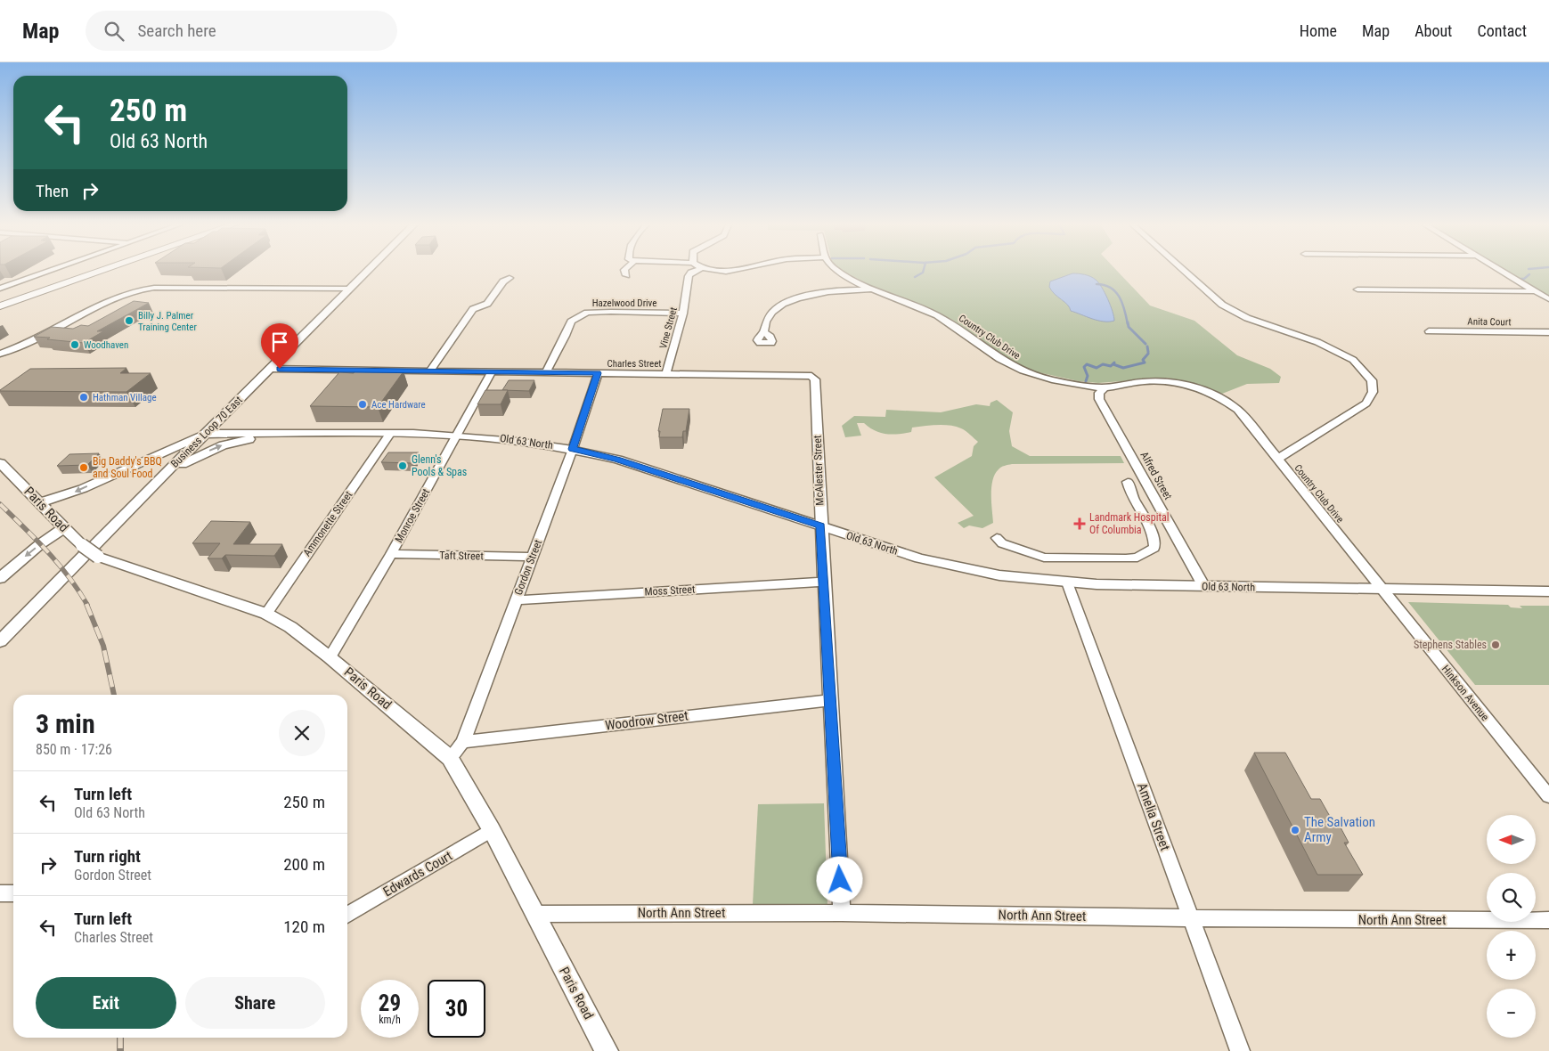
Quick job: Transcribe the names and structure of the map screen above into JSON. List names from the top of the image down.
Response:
{
  "streets": {
    "main road": ["Business Loop 70 East", "Old 63 North", "Paris Road"],
    "street": [
      "Hazelwood Drive",
      "Anita Court",
      "Vine Street",
      "Country Club Drive",
      "Charles Street",
      "McAlester Street",
      "Alfred Street",
      "Monroe Street",
      "Ammonette Street",
      "Taft Street",
      "Gordon Street",
      "Moss Street",
      "Hinkson Avenue",
      "Woodrow Street",
      "Amelia Street",
      "Edwards Court",
      "North Ann Street"
    ]
  },
  "crossings": [
    ["Hazelwood Drive", "Vine Street"],
    ["Hazelwood Drive", "Charles Street"],
    ["Vine Street", "Charles Street"],
    ["Country Club Drive", "Old 63 North"],
    ["Country Club Drive", "Hinkson Avenue"],
    ["Charles Street", "Business Loop 70 East"],
    ["Charles Street", "McAlester Street"],
    ["Charles Street", "Monroe Street"],
    ["Charles Street", "Gordon Street"],
    ["Business Loop 70 East", "Old 63 North"],
    ["Old 63 North", "McAlester Street"],
    ["Old 63 North", "Alfred Street"],
    ["Old 63 North", "Monroe Street"],
    ["Old 63 North", "Ammonette Street"],
    ["Old 63 North", "Gordon Street"],
    ["Old 63 North", "Hinkson Avenue"],
    ["Old 63 North", "Amelia Street"],
    ["McAlester Street", "Moss Street"],
    ["McAlester Street", "Woodrow Street"],
    ["McAlester Street", "North Ann Street"],
    ["Paris Road", "Monroe Street"],
    ["Paris Road", "Ammonette Street"],
    ["Paris Road", "Gordon Street"],
    ["Paris Road", "Edwards Court"],
    ["Paris Road", "North Ann Street"],
    ["Monroe Street", "Taft Street"],
    ["Taft Street", "Gordon Street"],
    ["Gordon Street", "Moss Street"],
    ["Gordon Street", "Woodrow Street"],
    ["Amelia Street", "North Ann Street"]
  ],
  "places": {
    "other": [
      "Billy J. Palmer Training Center",
      "Woodhaven",
      "Hathman Village",
      "Ace Hardware",
      "Glenn's Pools & Spas",
      "Big Daddy's BBQ and Soul Food",
      "Stephens Stables",
      "The Salvation Army"
    ],
    "health": ["Landmark Hospital Of Columbia"]
  },
  "north": "left",
  "page": {
    "header": "Map",
    "search": "Search here",
    "nav": [
      "Home",
      "Map",
      "About",
      "Contact"
    ],
    "turn": ["250 m", "Old 63 North"],
    "then": "Then",
    "heading": ["3 min", "850 m · 17:26"],
    "list": [
      {
        "name": "Turn left",
        "note": "Old 63 North",
        "value": "250 m"
      },
      {
        "name": "Turn right",
        "note": "Gordon Street",
        "value": "200 m"
      },
      {
        "name": "Turn left",
        "note": "Charles Street",
        "value": "120 m"
      }
    ],
    "map_buttons": ["+", "−"],
    "buttons": ["Exit", "Share"],
    "speed": "29 km/h",
    "limit": "30"
  }
}
